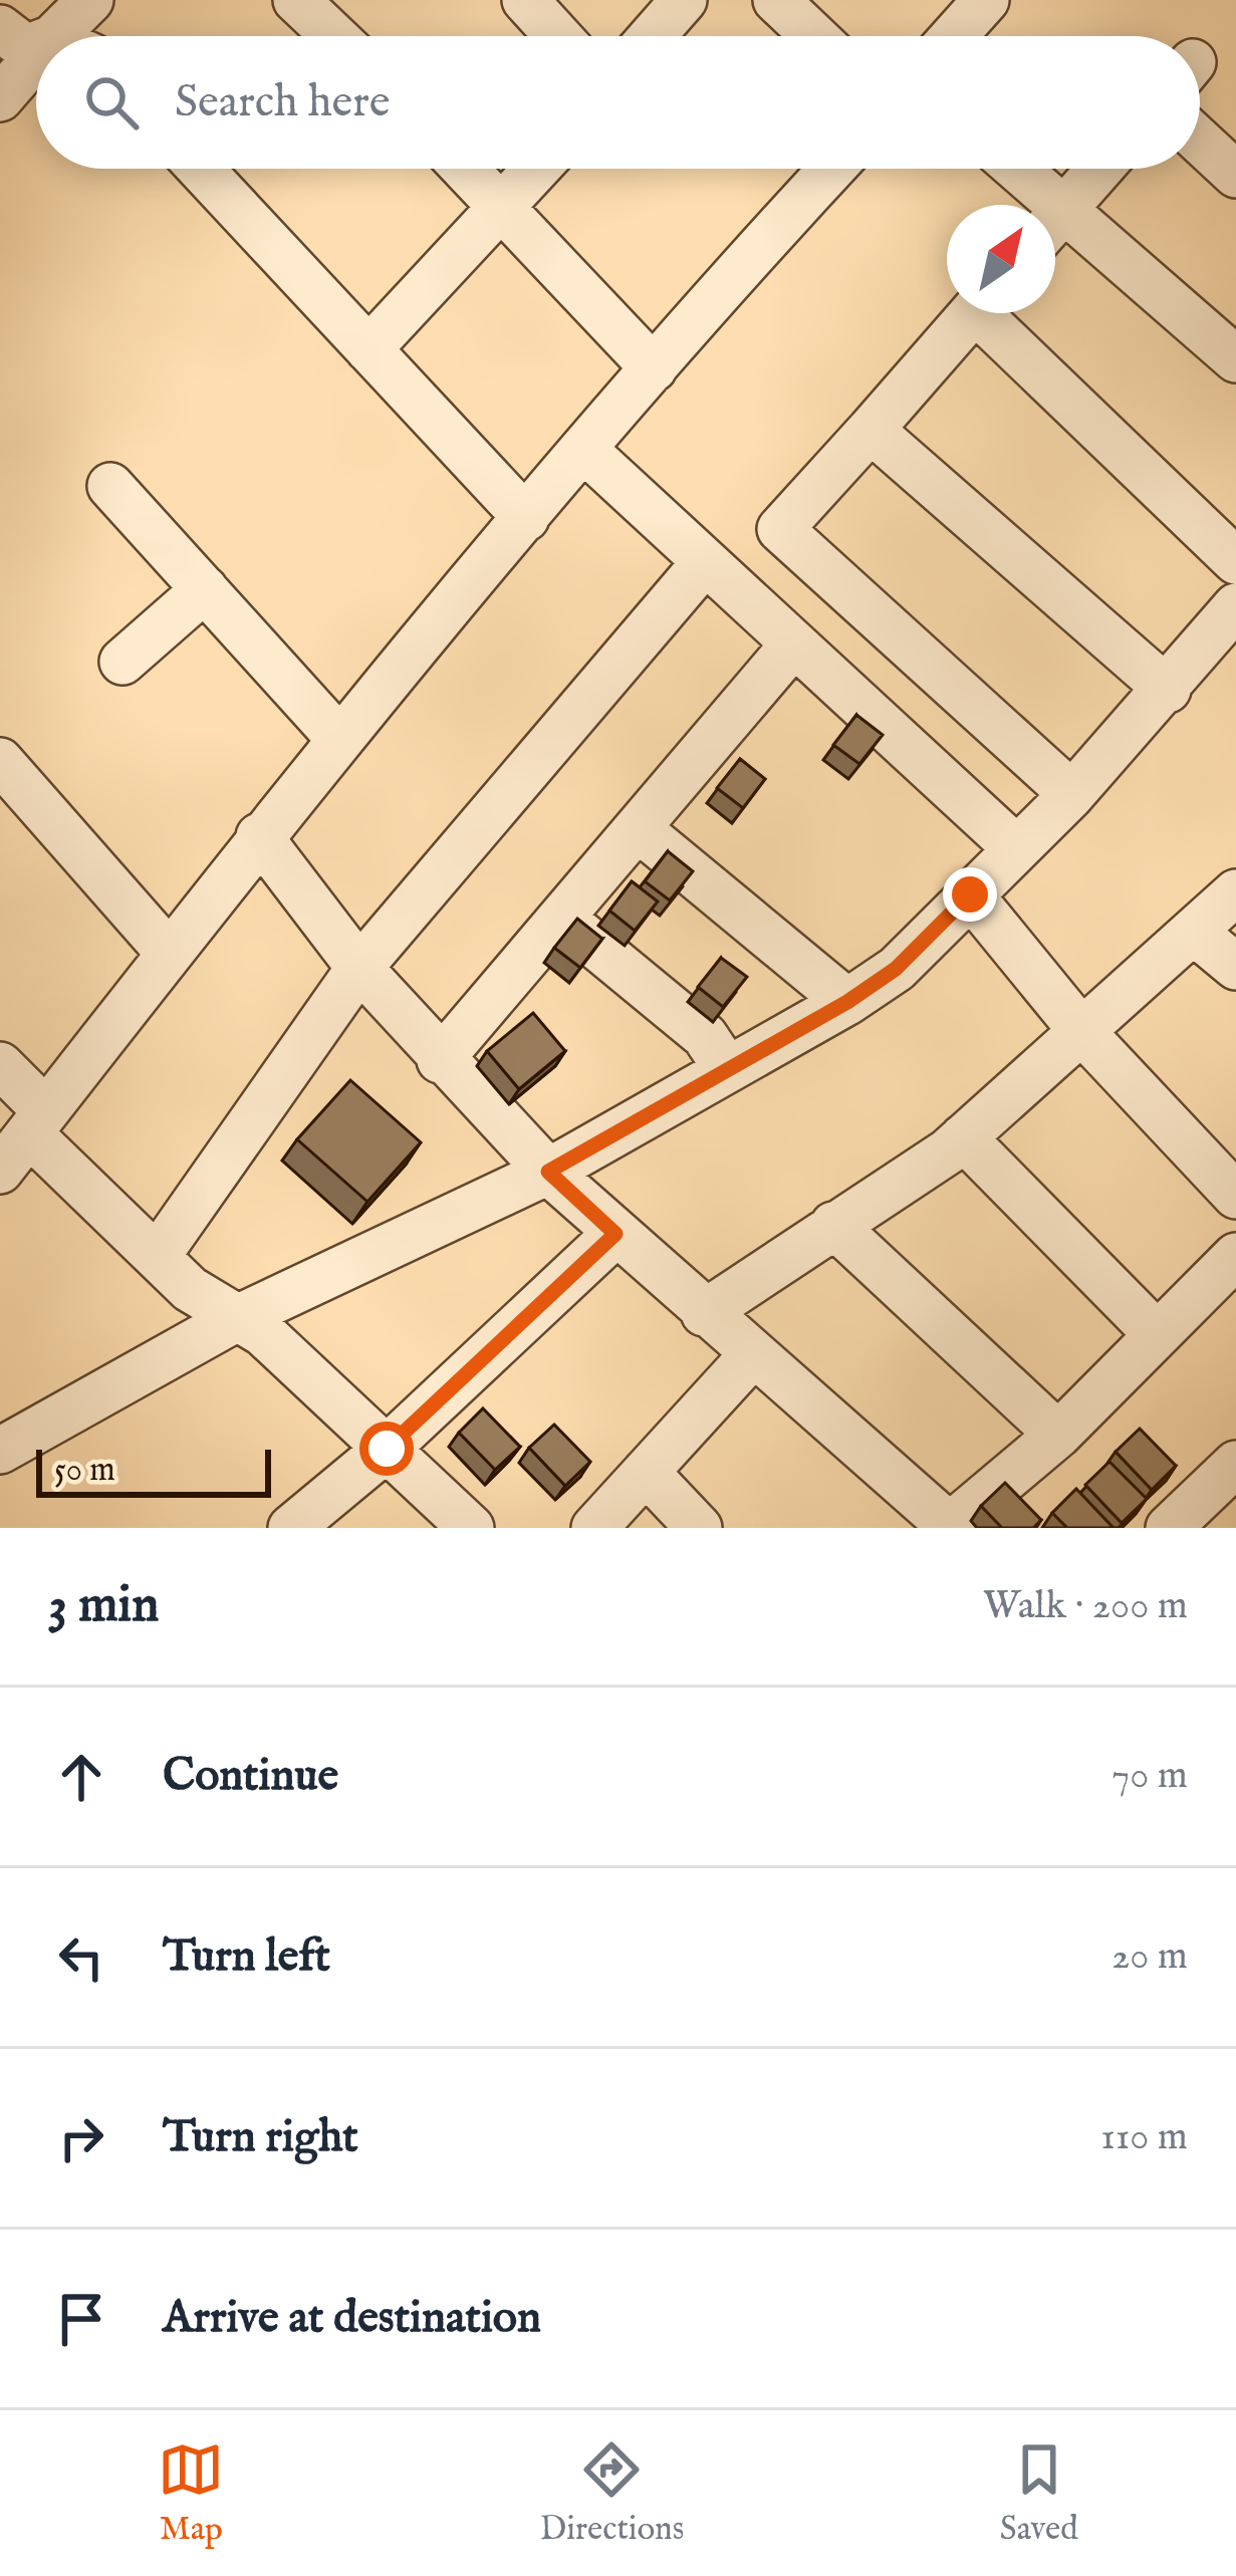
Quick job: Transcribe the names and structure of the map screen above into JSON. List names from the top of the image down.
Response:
{
  "scale_bar": "50 m",
  "north": "top right",
  "page": {
    "search": "Search here",
    "scale": "50 m",
    "heading": ["3 min", "Walk · 200 m"],
    "list": [
      ["Continue", "70 m"],
      ["Turn left", "20 m"],
      ["Turn right", "110 m"],
      "Arrive at destination"
    ],
    "nav": ["Map", "Directions", "Saved"]
  }
}
